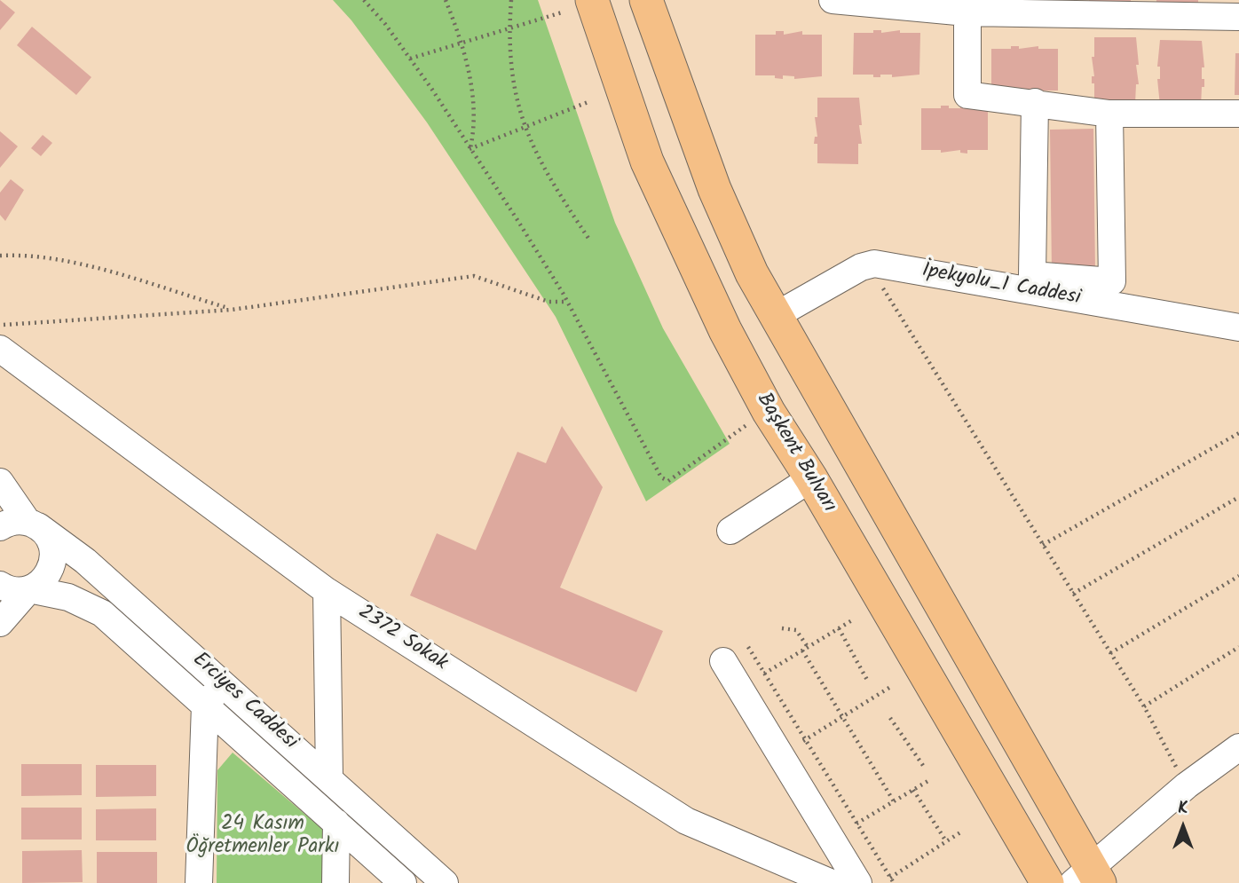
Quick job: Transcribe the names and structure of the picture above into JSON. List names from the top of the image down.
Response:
{
  "streets": {
    "main road": ["Başkent Bulvarı"],
    "street": ["İpekyolu_1 Caddesi", "2372 Sokak", "Erciyes Caddesi"]
  },
  "parks": ["24 Kasım Öğretmenler Parkı"],
  "north": "top"
}
